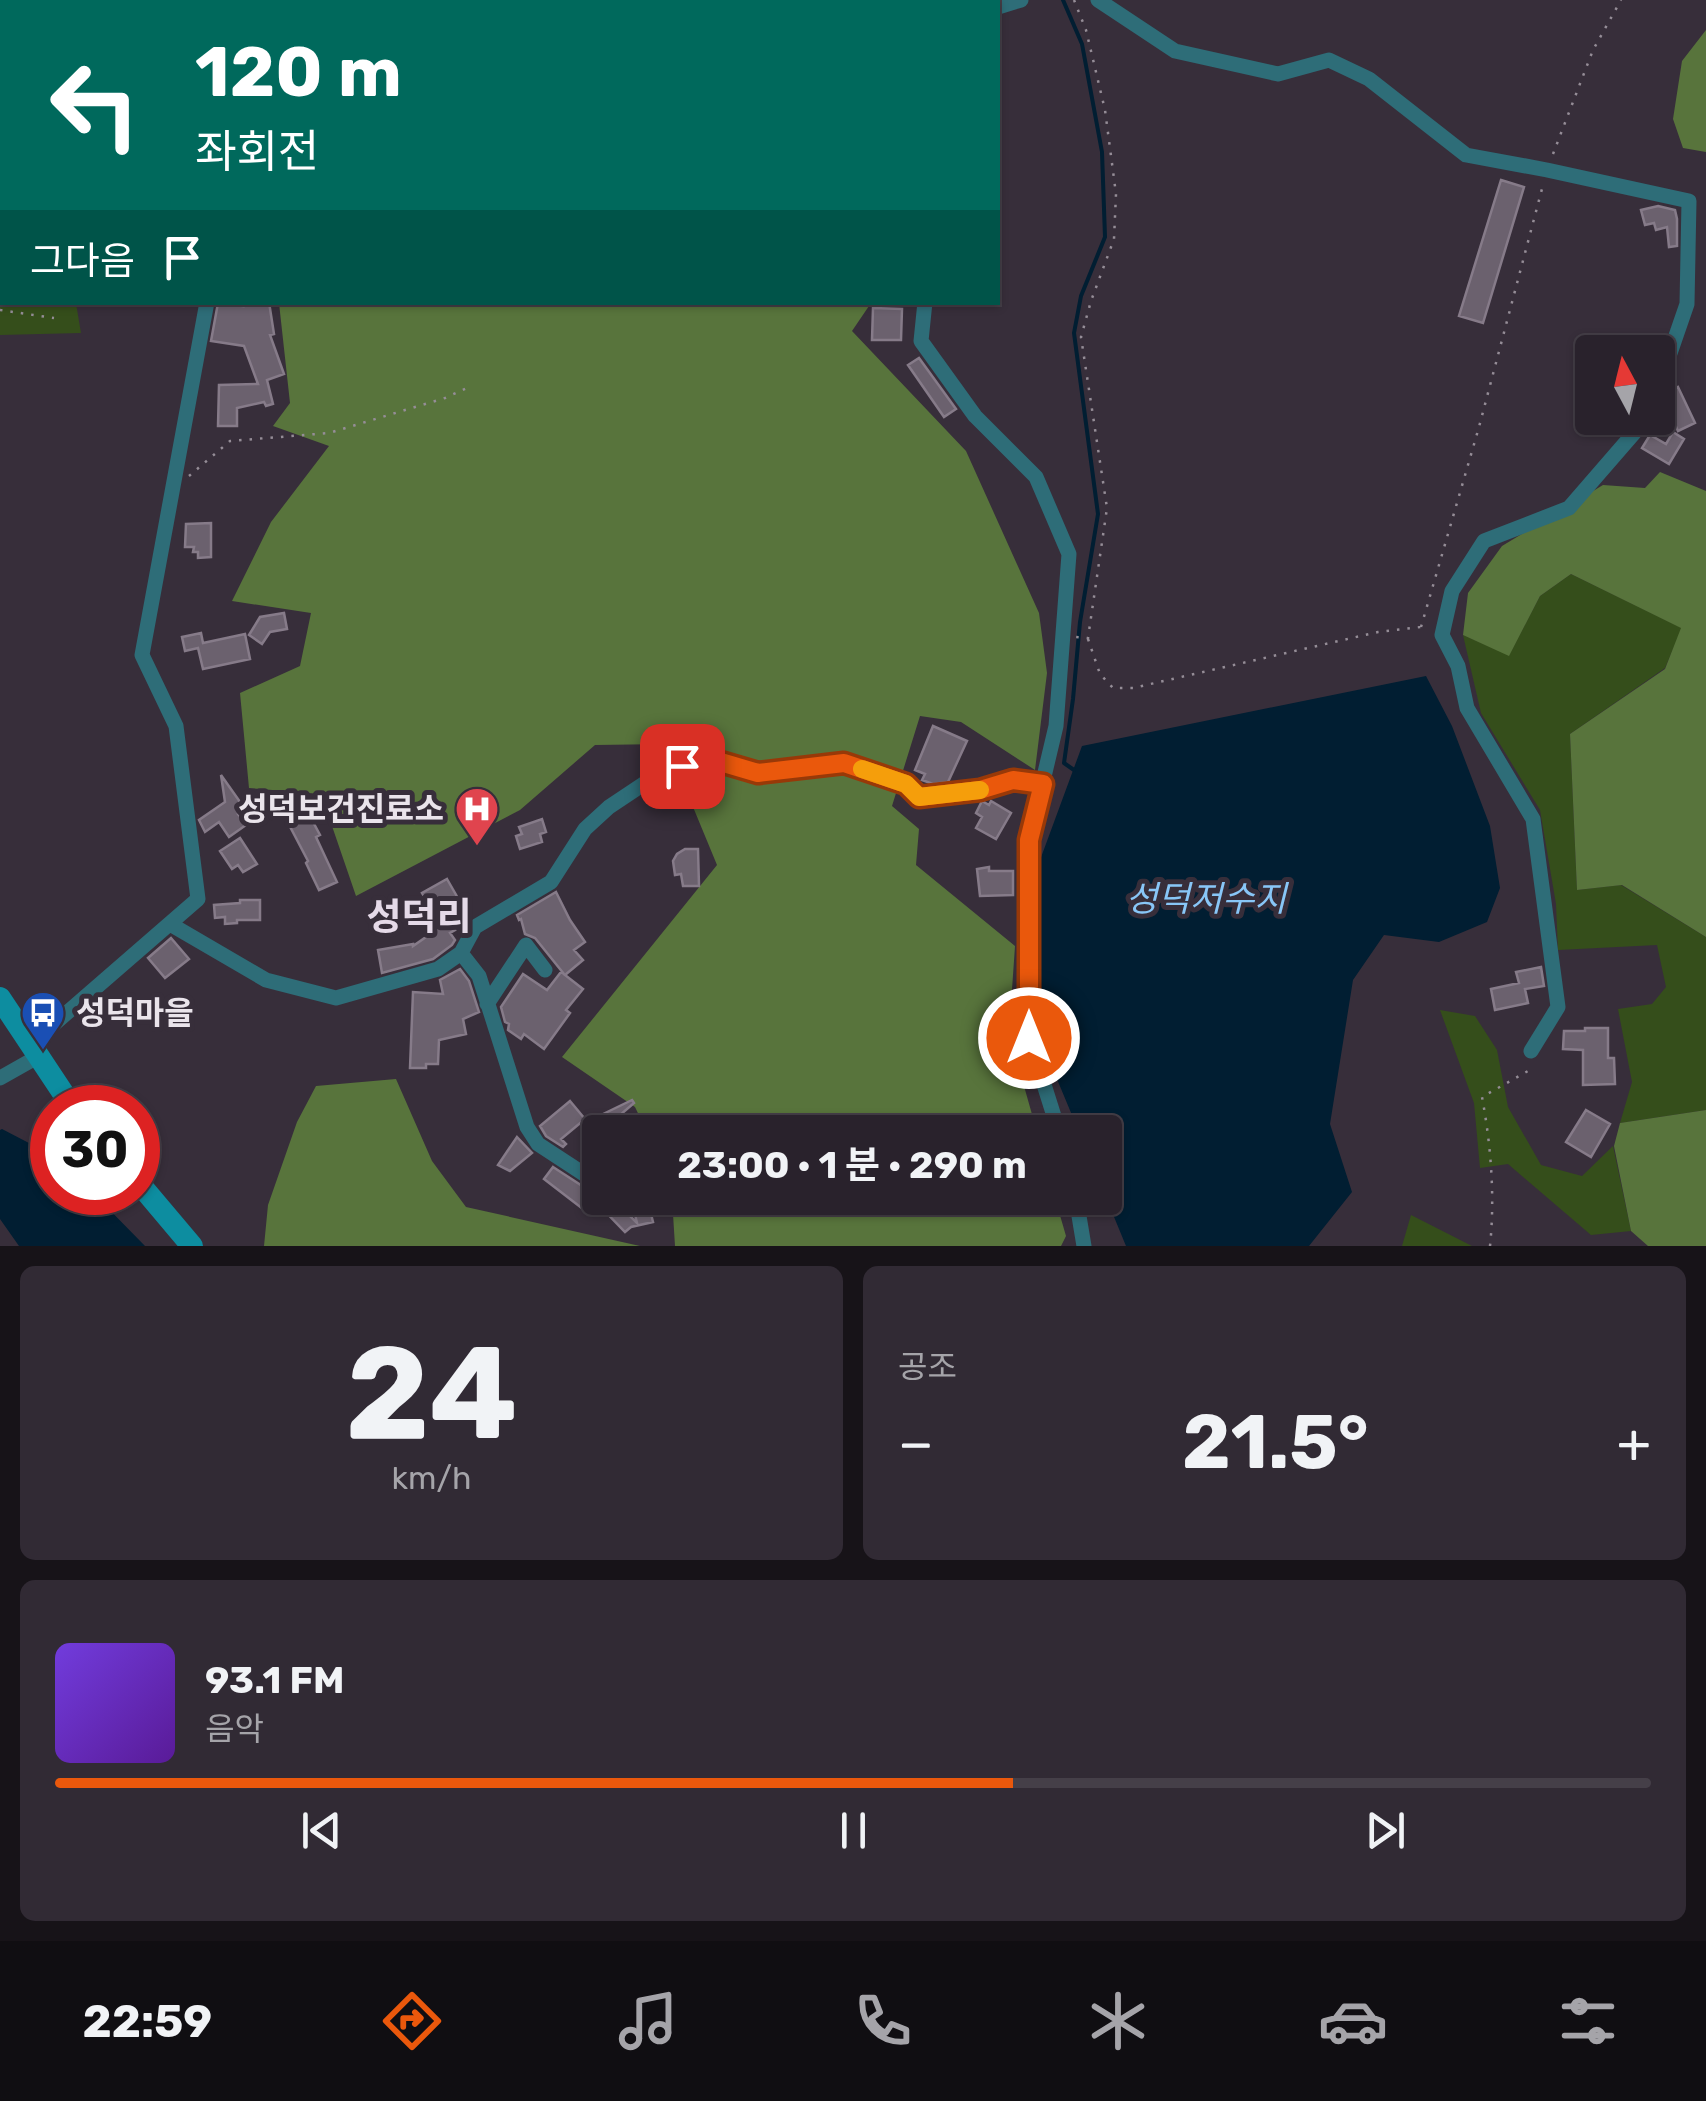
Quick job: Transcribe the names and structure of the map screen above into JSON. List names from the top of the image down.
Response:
{
  "districts": ["성덕리"],
  "water": ["성덕저수지"],
  "places": {
    "hospital": ["성덕보건진료소"],
    "bus stop": ["성덕마을"]
  },
  "north": "top",
  "page": {
    "turn": ["120 m", "좌회전"],
    "then": "그다음",
    "limit": "30",
    "trip": "23:00 · 1 분 · 290 m",
    "tile": [
      ["24", "km/h"],
      "공조"
    ],
    "heat": ["−", "21.5°", "+"],
    "song": ["93.1 FM", "음악"],
    "tabs": "22:59"
  }
}
